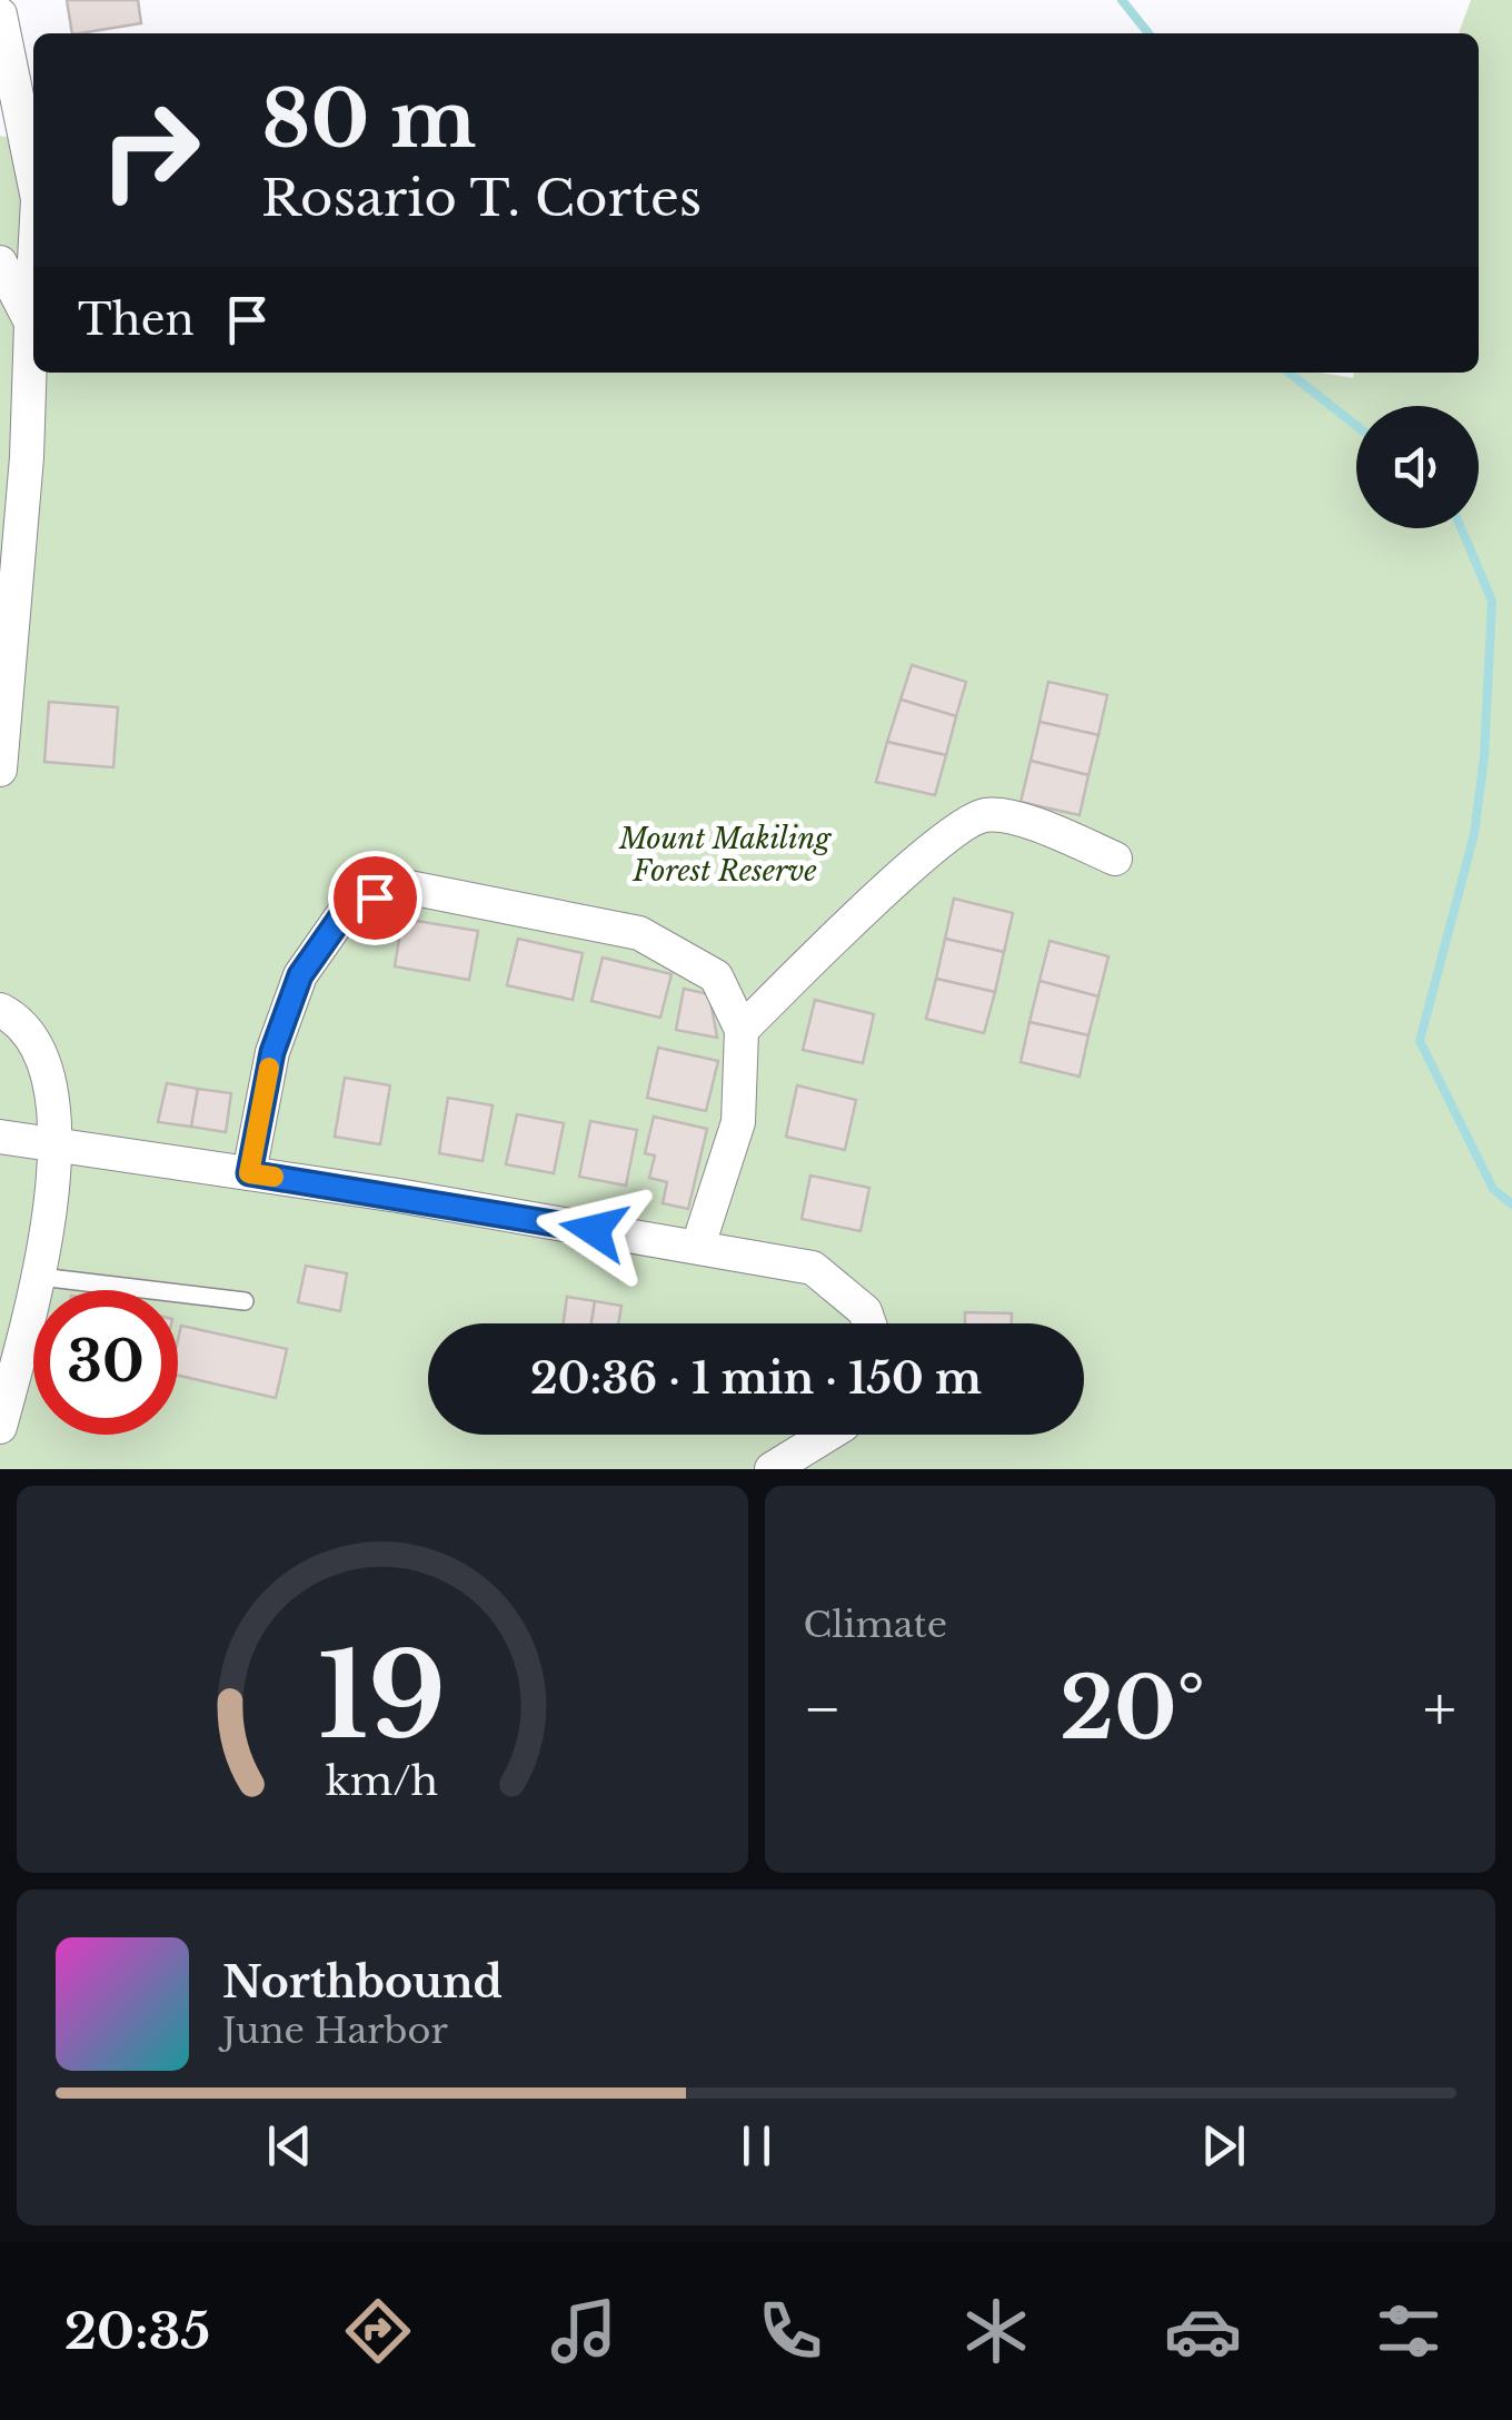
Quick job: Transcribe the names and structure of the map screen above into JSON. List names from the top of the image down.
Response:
{
  "parks": ["Mount Makiling Forest Reserve"],
  "page": {
    "turn": ["80 m", "Rosario T. Cortes"],
    "then": "Then",
    "limit": "30",
    "trip": "20:36 · 1 min · 150 m",
    "tile": "Climate",
    "heat": ["−", "20°", "+"],
    "song": ["Northbound", "June Harbor"],
    "tabs": "20:35",
    "gauge": ["19", "km/h"]
  }
}
